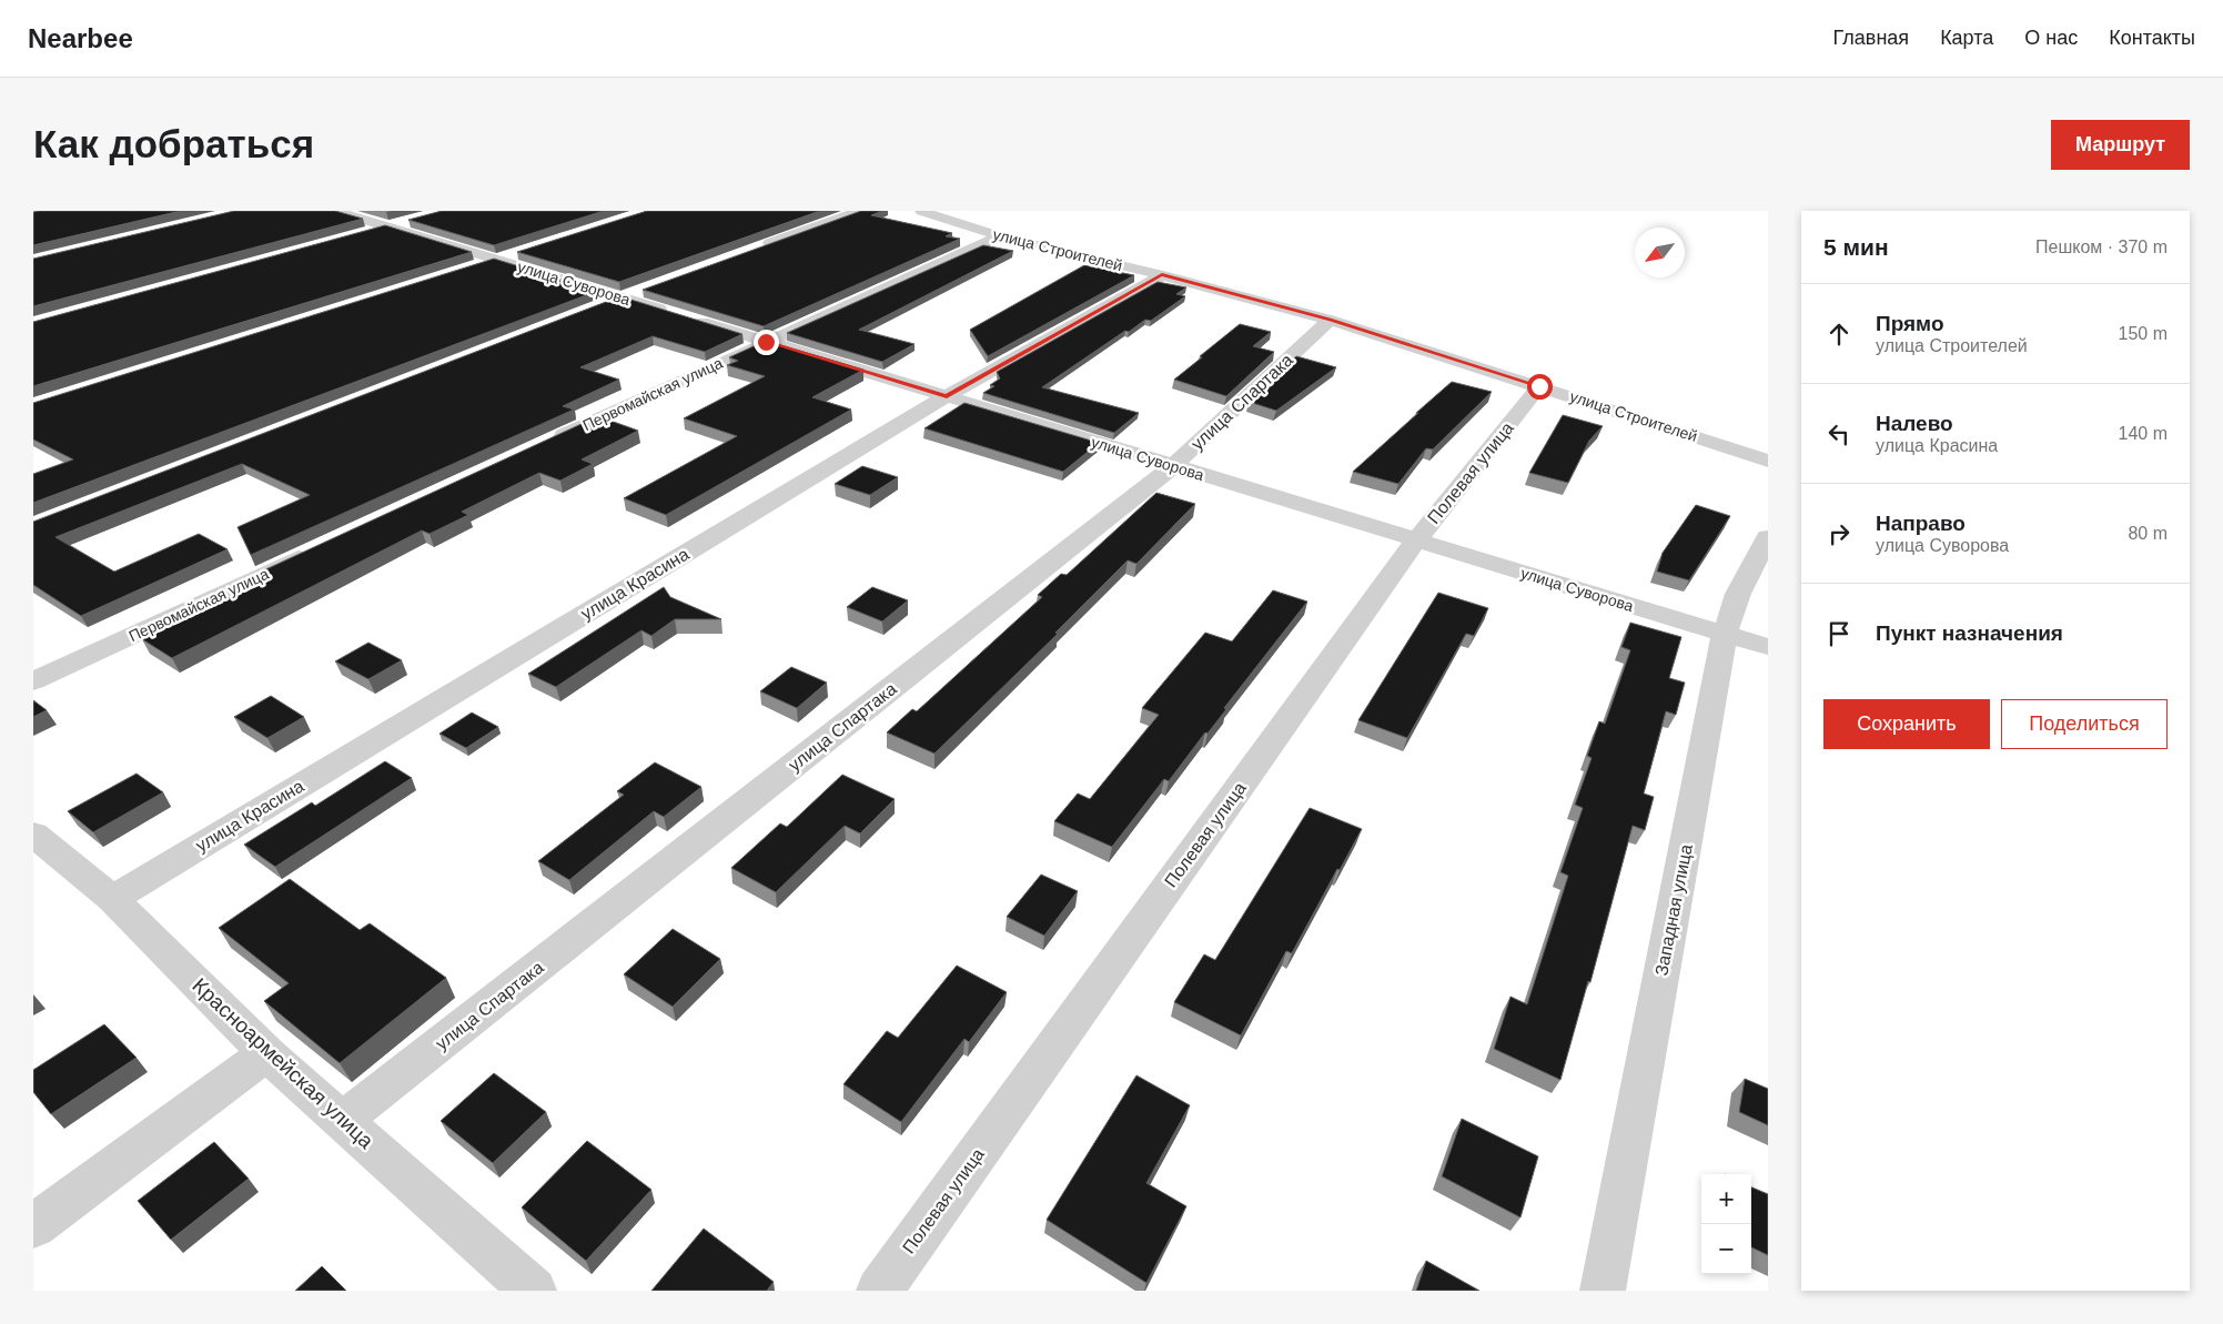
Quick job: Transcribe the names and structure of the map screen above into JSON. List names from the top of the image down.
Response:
{
  "streets": {
    "street": [
      "улица Строителей",
      "улица Суворова",
      "Первомайская улица",
      "улица Спартака",
      "Полевая улица",
      "улица Красина",
      "Западная улица",
      "Красноармейская улица"
    ]
  },
  "crossings": [
    ["улица Строителей", "Первомайская улица"],
    ["улица Строителей", "улица Спартака"],
    ["улица Строителей", "Полевая улица"],
    ["улица Строителей", "улица Красина"],
    ["улица Суворова", "Первомайская улица"],
    ["улица Суворова", "улица Спартака"],
    ["улица Суворова", "Полевая улица"],
    ["улица Суворова", "улица Красина"],
    ["улица Суворова", "Западная улица"],
    ["улица Спартака", "Красноармейская улица"],
    ["улица Красина", "Красноармейская улица"]
  ],
  "north": "bottom left",
  "page": {
    "header": "Nearbee",
    "nav": [
      "Главная",
      "Карта",
      "О нас",
      "Контакты"
    ],
    "buttons": [
      "Маршрут",
      ["Сохранить", "Поделиться"]
    ],
    "title": "Как добраться",
    "heading": ["5 мин", "Пешком · 370 m"],
    "list": [
      ["Прямо", "улица Строителей", "150 m"],
      ["Налево", "улица Красина", "140 m"],
      ["Направо", "улица Суворова", "80 m"],
      "Пункт назначения"
    ],
    "map_buttons": ["+", "−"]
  }
}
